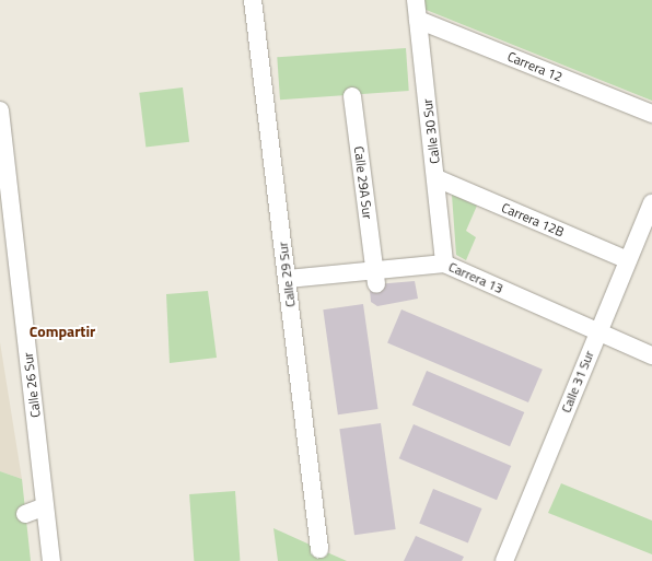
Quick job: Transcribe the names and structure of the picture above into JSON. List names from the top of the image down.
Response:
{
  "streets": {
    "street": [
      "Carrera 12",
      "Calle 30 Sur",
      "Calle 29A Sur",
      "Carrera 12B",
      "Calle 29 Sur",
      "Carrera 13",
      "Calle 31 Sur",
      "Calle 26 Sur"
    ]
  },
  "crossings": [
    ["Carrera 12", "Calle 30 Sur"],
    ["Calle 30 Sur", "Carrera 12B"],
    ["Calle 30 Sur", "Carrera 13"],
    ["Calle 29A Sur", "Carrera 13"],
    ["Carrera 12B", "Calle 31 Sur"],
    ["Calle 29 Sur", "Carrera 13"],
    ["Carrera 13", "Calle 31 Sur"]
  ],
  "districts": ["Compartir"]
}
